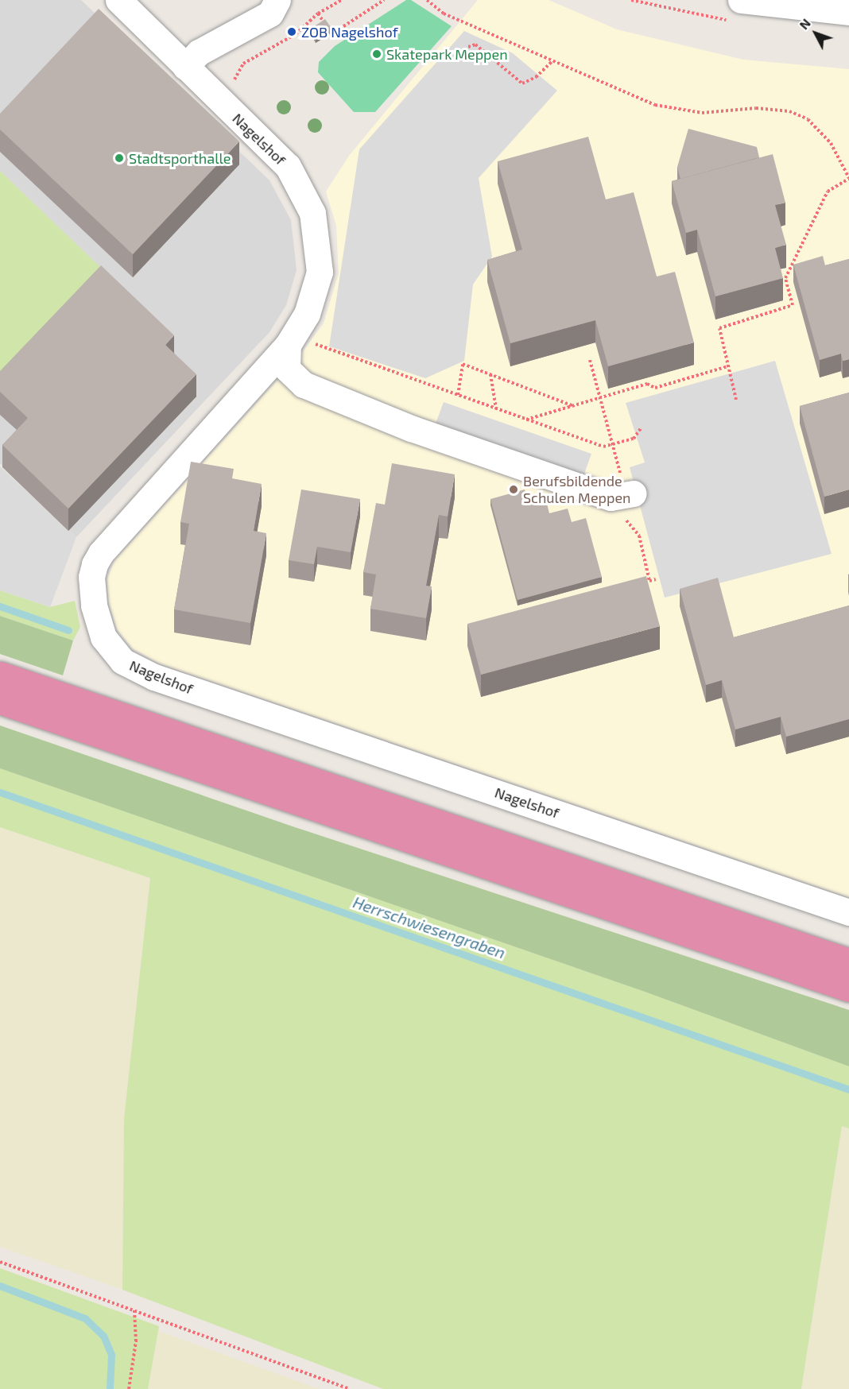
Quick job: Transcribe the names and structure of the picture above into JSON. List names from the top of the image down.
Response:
{
  "streets": {
    "street": ["Nagelshof"]
  },
  "water": ["Herrschwiesengraben"],
  "places": [
    "ZOB Nagelshof",
    "Skatepark Meppen",
    "Stadtsporthalle",
    "Berufsbildende Schulen Meppen"
  ],
  "north": "top left"
}
